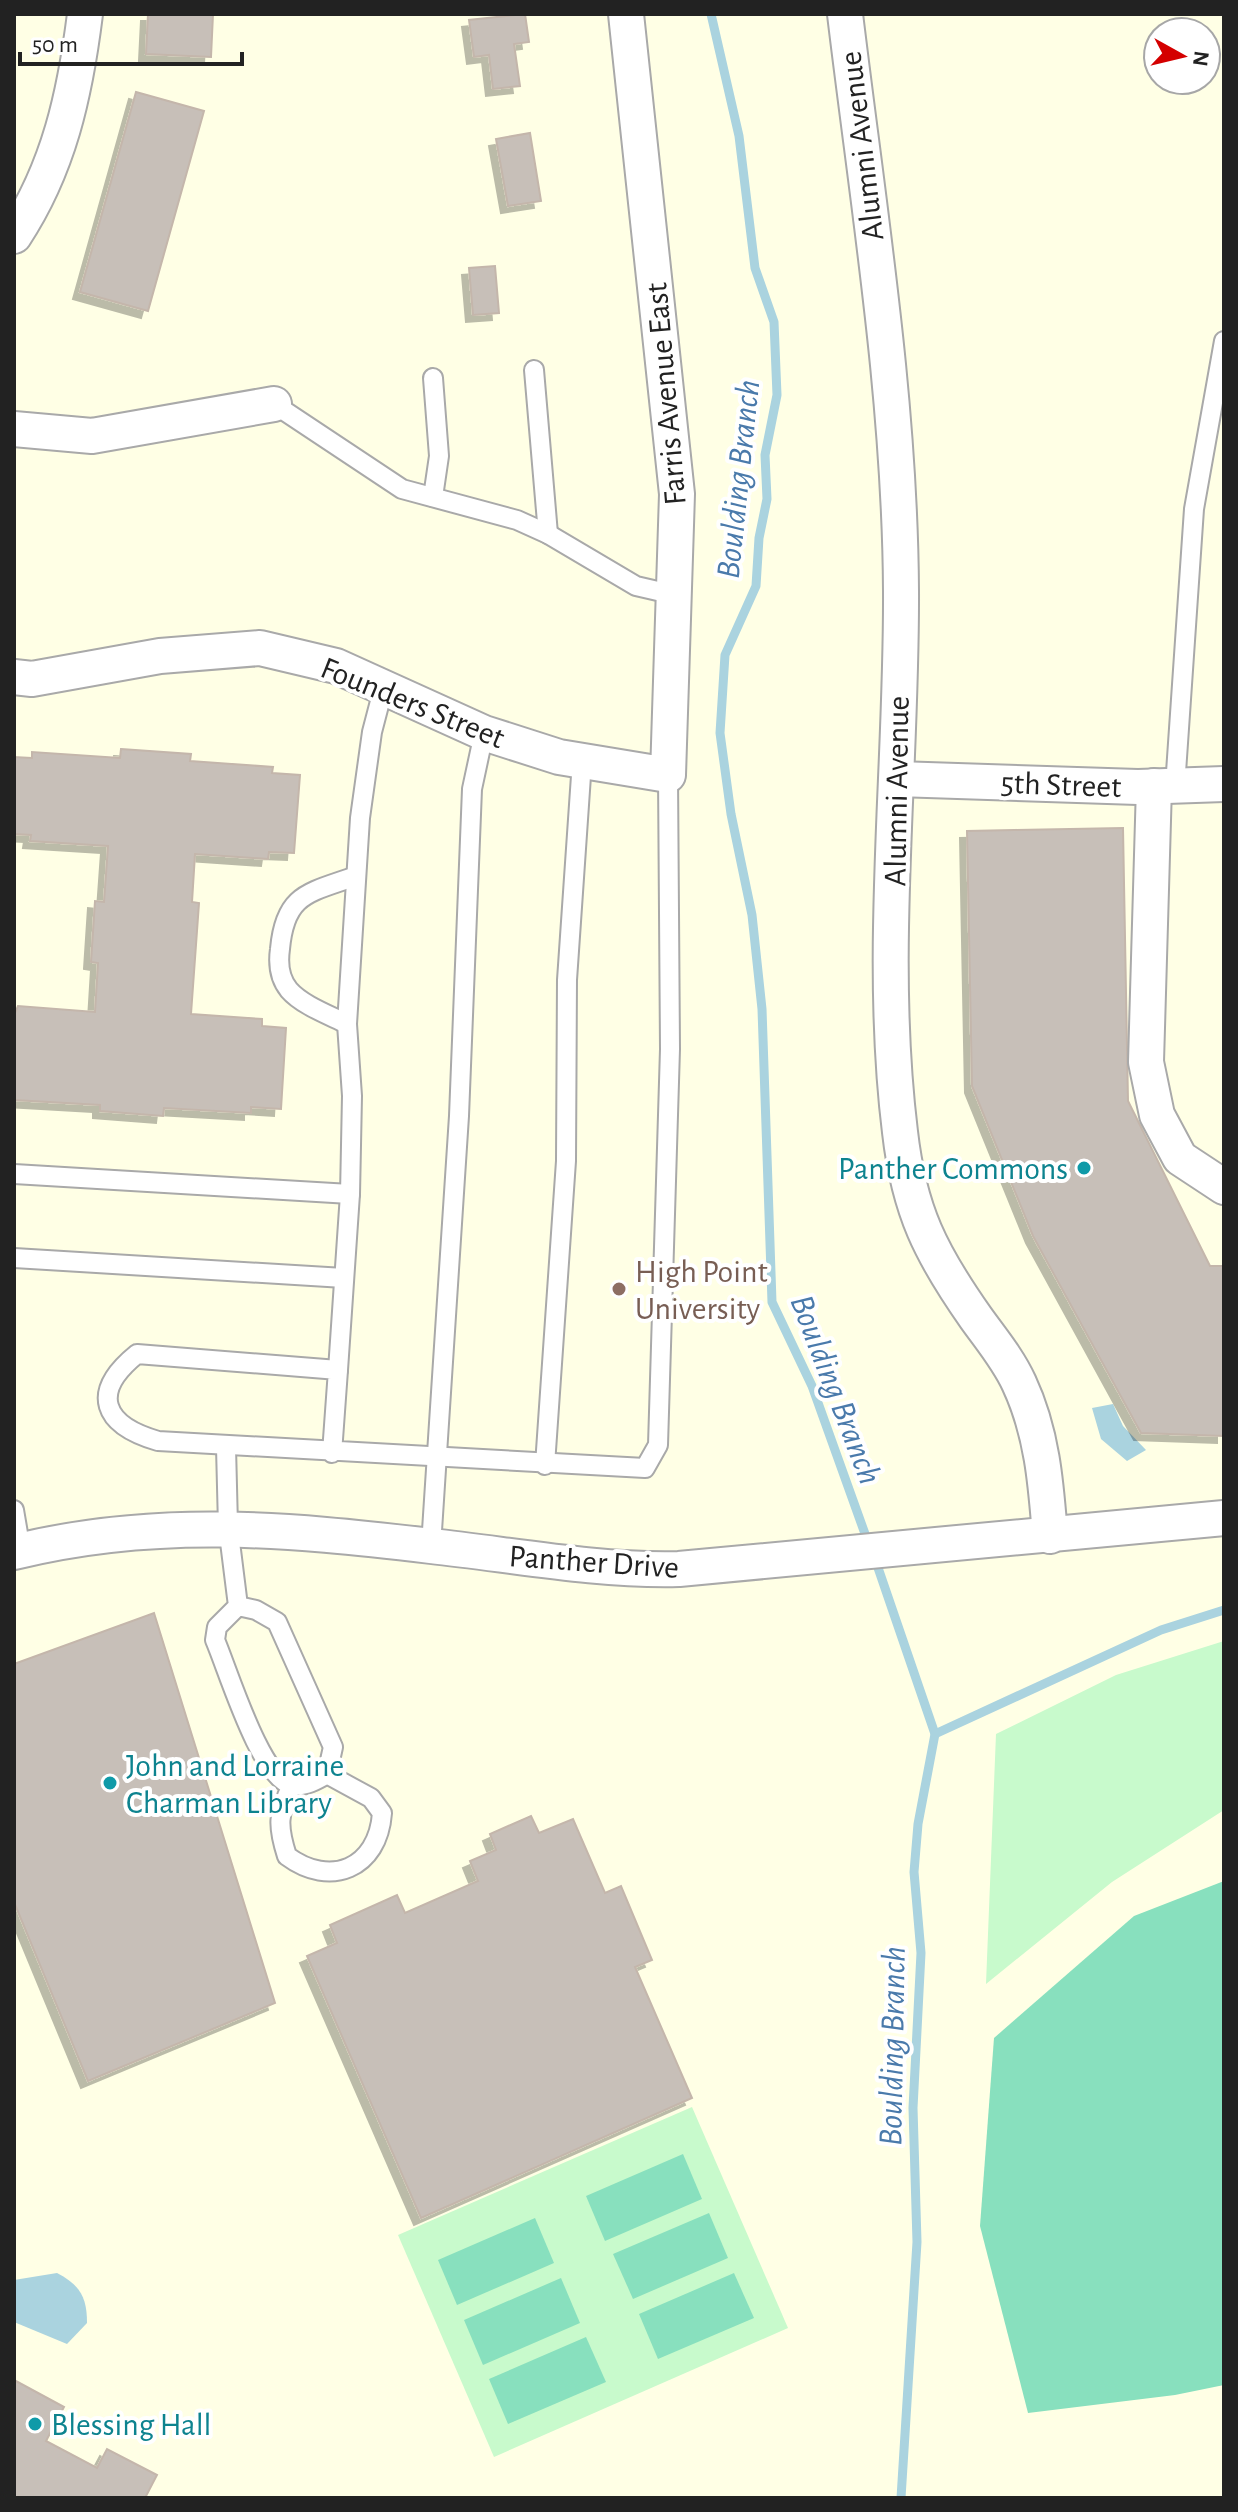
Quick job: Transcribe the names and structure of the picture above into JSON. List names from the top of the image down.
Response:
{
  "streets": {
    "street": [
      "Alumni Avenue",
      "Farris Avenue East",
      "Founders Street",
      "5th Street",
      "Panther Drive"
    ]
  },
  "crossings": [
    ["Alumni Avenue", "5th Street"],
    ["Alumni Avenue", "Panther Drive"],
    ["Farris Avenue East", "Founders Street"]
  ],
  "water": ["Boulding Branch"],
  "places": [
    "Panther Commons",
    "High Point University",
    "John and Lorraine Charman Library",
    "Blessing Hall"
  ],
  "scale_bar": "50 m",
  "north": "right"
}
